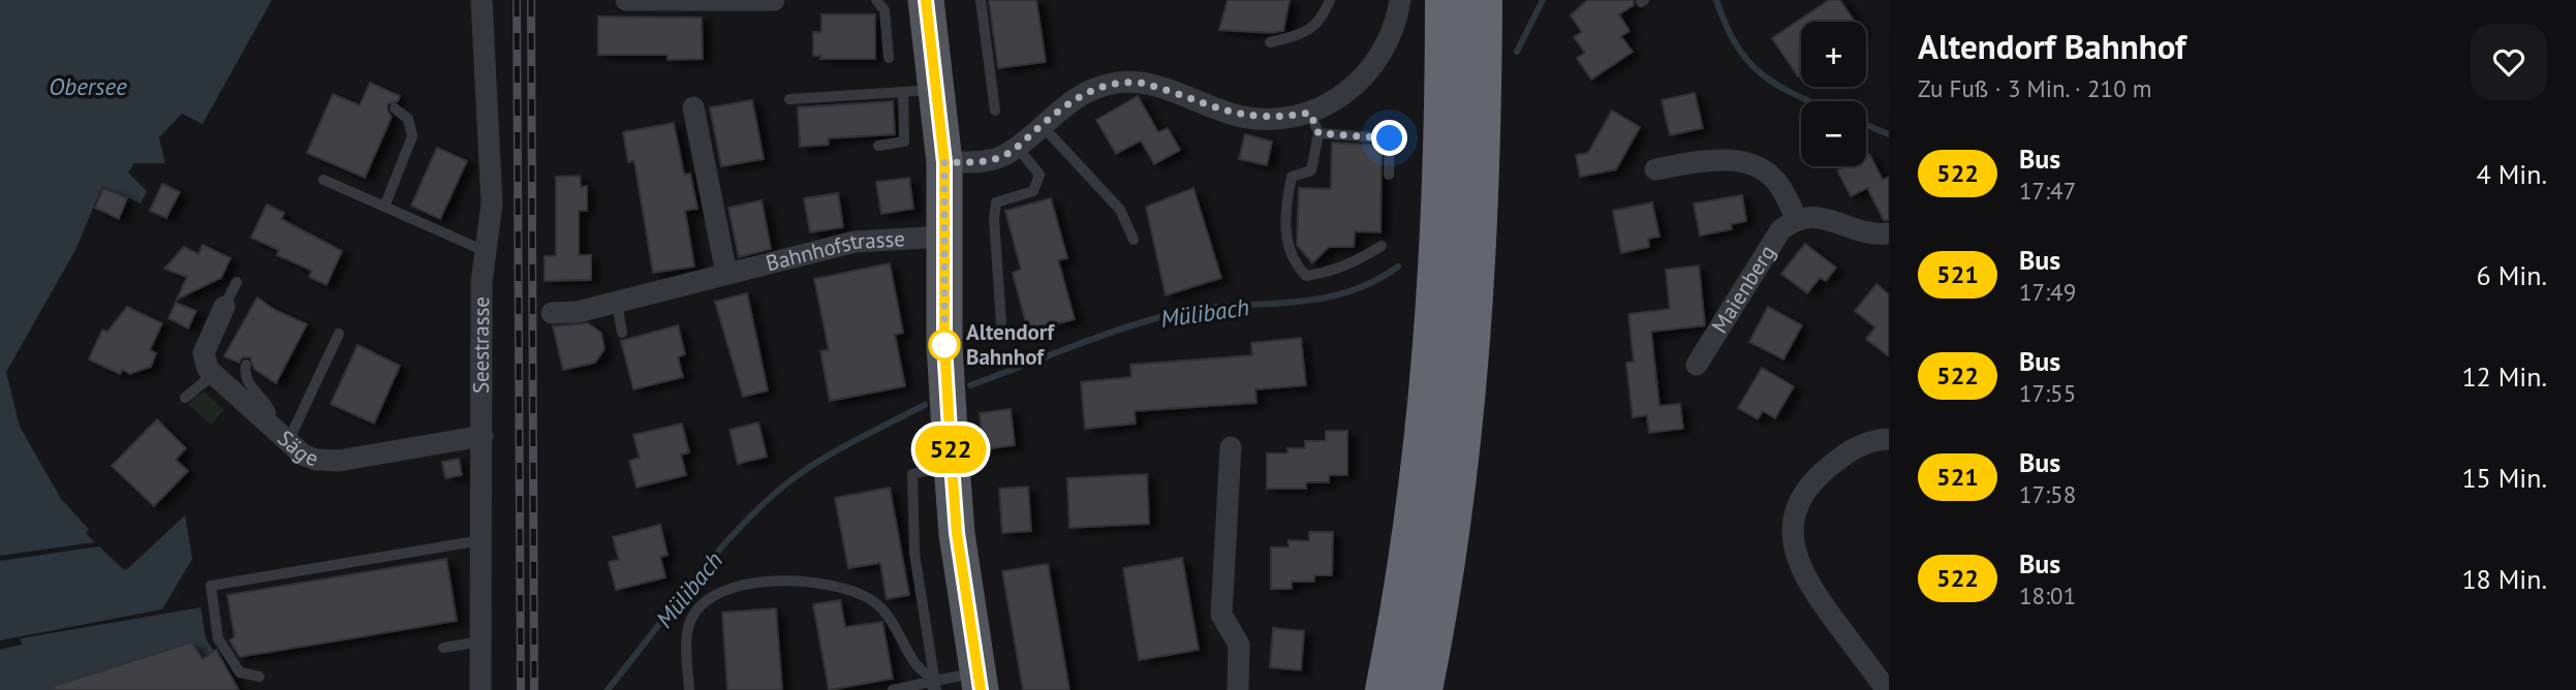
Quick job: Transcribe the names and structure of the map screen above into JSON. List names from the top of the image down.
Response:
{
  "streets": {
    "street": [
      "Bahnhofstrasse",
      "Maienberg",
      "Seestrasse",
      "Säge"
    ]
  },
  "crossings": [
    ["Seestrasse", "Säge"]
  ],
  "water": ["Obersee", "Mülibach"],
  "places": ["Altendorf Bahnhof"],
  "lines": ["bus line 522"],
  "page": {
    "on_map": "522",
    "heading": ["Altendorf Bahnhof", "Zu Fuß · 3 Min. · 210 m"],
    "map_buttons": ["+", "−"],
    "list": [
      {
        "mark": "522",
        "name": "Bus",
        "note": "17:47",
        "value": "4 Min."
      },
      {
        "mark": "521",
        "name": "Bus",
        "note": "17:49",
        "value": "6 Min."
      },
      {
        "mark": "522",
        "name": "Bus",
        "note": "17:55",
        "value": "12 Min."
      },
      {
        "mark": "521",
        "name": "Bus",
        "note": "17:58",
        "value": "15 Min."
      },
      {
        "mark": "522",
        "name": "Bus",
        "note": "18:01",
        "value": "18 Min."
      }
    ]
  }
}
